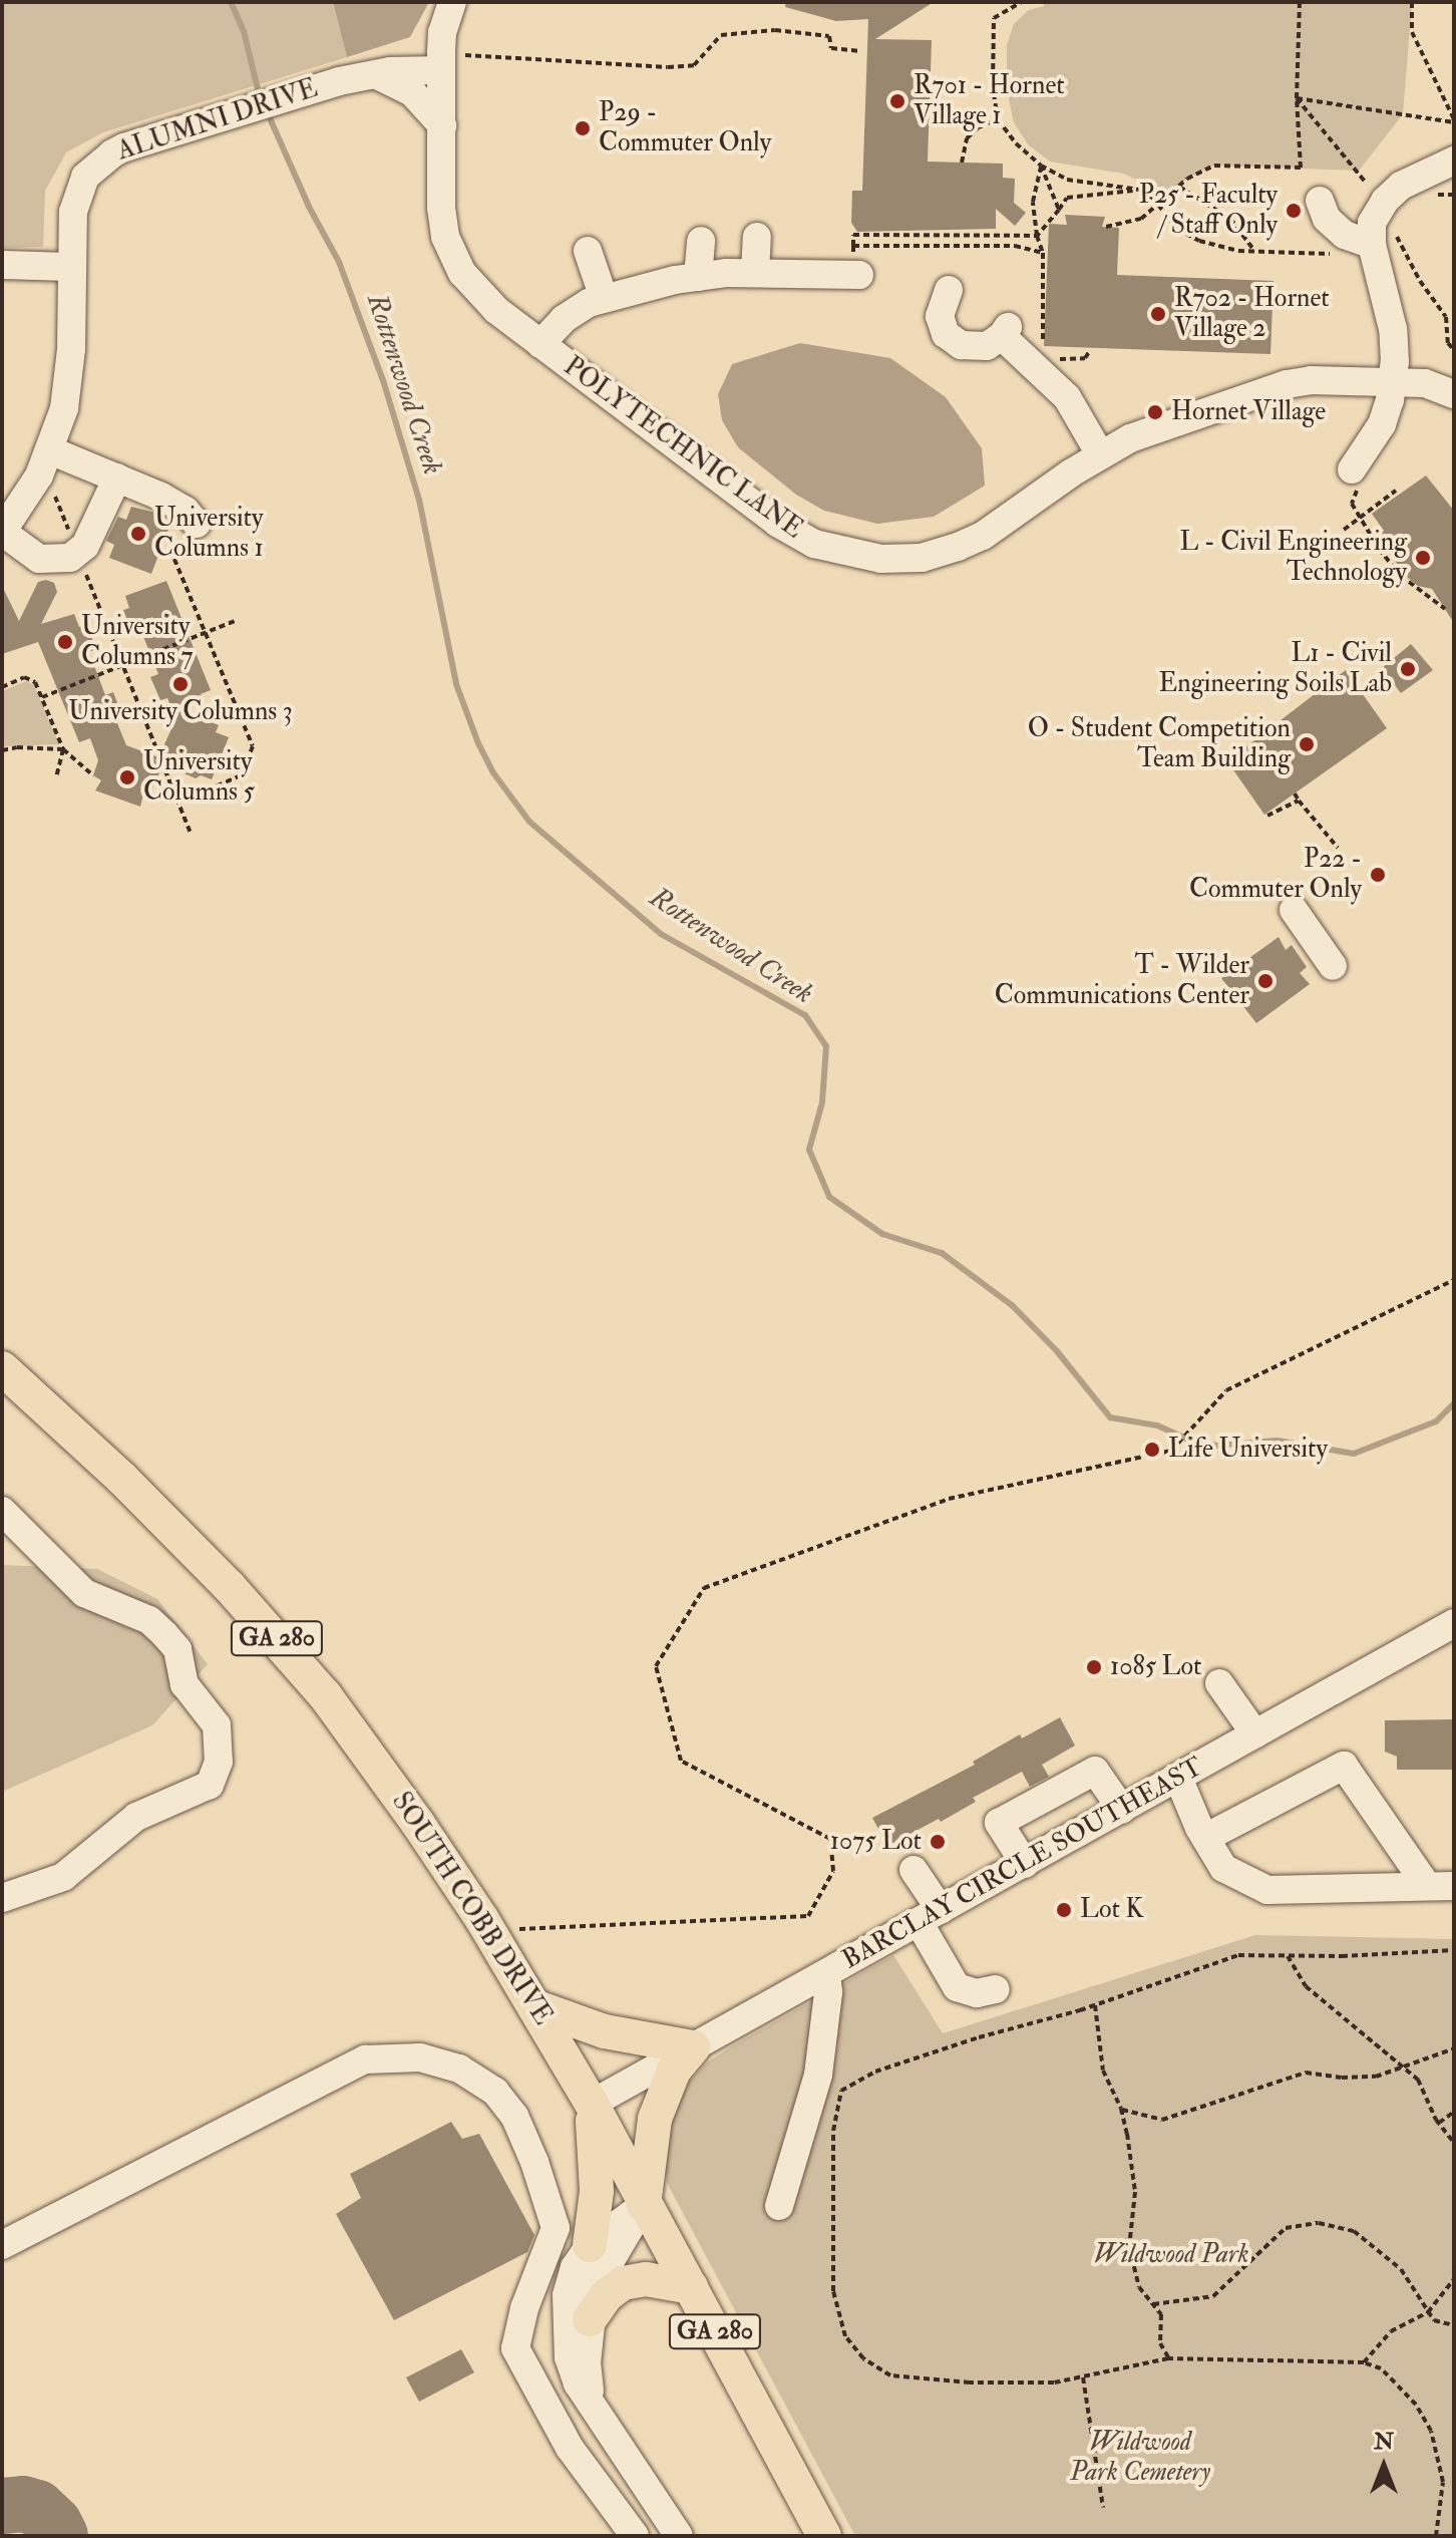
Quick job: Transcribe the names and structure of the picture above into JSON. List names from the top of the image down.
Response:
{
  "streets": {
    "main road": ["GA 280", "SOUTH COBB DRIVE"],
    "street": ["ALUMNI DRIVE", "POLYTECHNIC LANE", "BARCLAY CIRCLE SOUTHEAST"]
  },
  "crossings": [
    ["ALUMNI DRIVE", "POLYTECHNIC LANE"],
    ["BARCLAY CIRCLE SOUTHEAST", "SOUTH COBB DRIVE"]
  ],
  "water": ["Rottenwood Creek"],
  "parks": ["Wildwood Park", "Wildwood Park Cemetery"],
  "places": [
    "R701 - Hornet Village 1",
    "P29 - Commuter Only",
    "P25 - Faculty / Staff Only",
    "R702 - Hornet Village 2",
    "Hornet Village",
    "University Columns 1",
    "L - Civil Engineering Technology",
    "University Columns 7",
    "L1 - Civil Engineering Soils Lab",
    "University Columns 3",
    "O - Student Competition Team Building",
    "University Columns 5",
    "P22 - Commuter Only",
    "T - Wilder Communications Center",
    "Life University",
    "1085 Lot",
    "1075 Lot",
    "Lot K"
  ],
  "north": "top"
}
